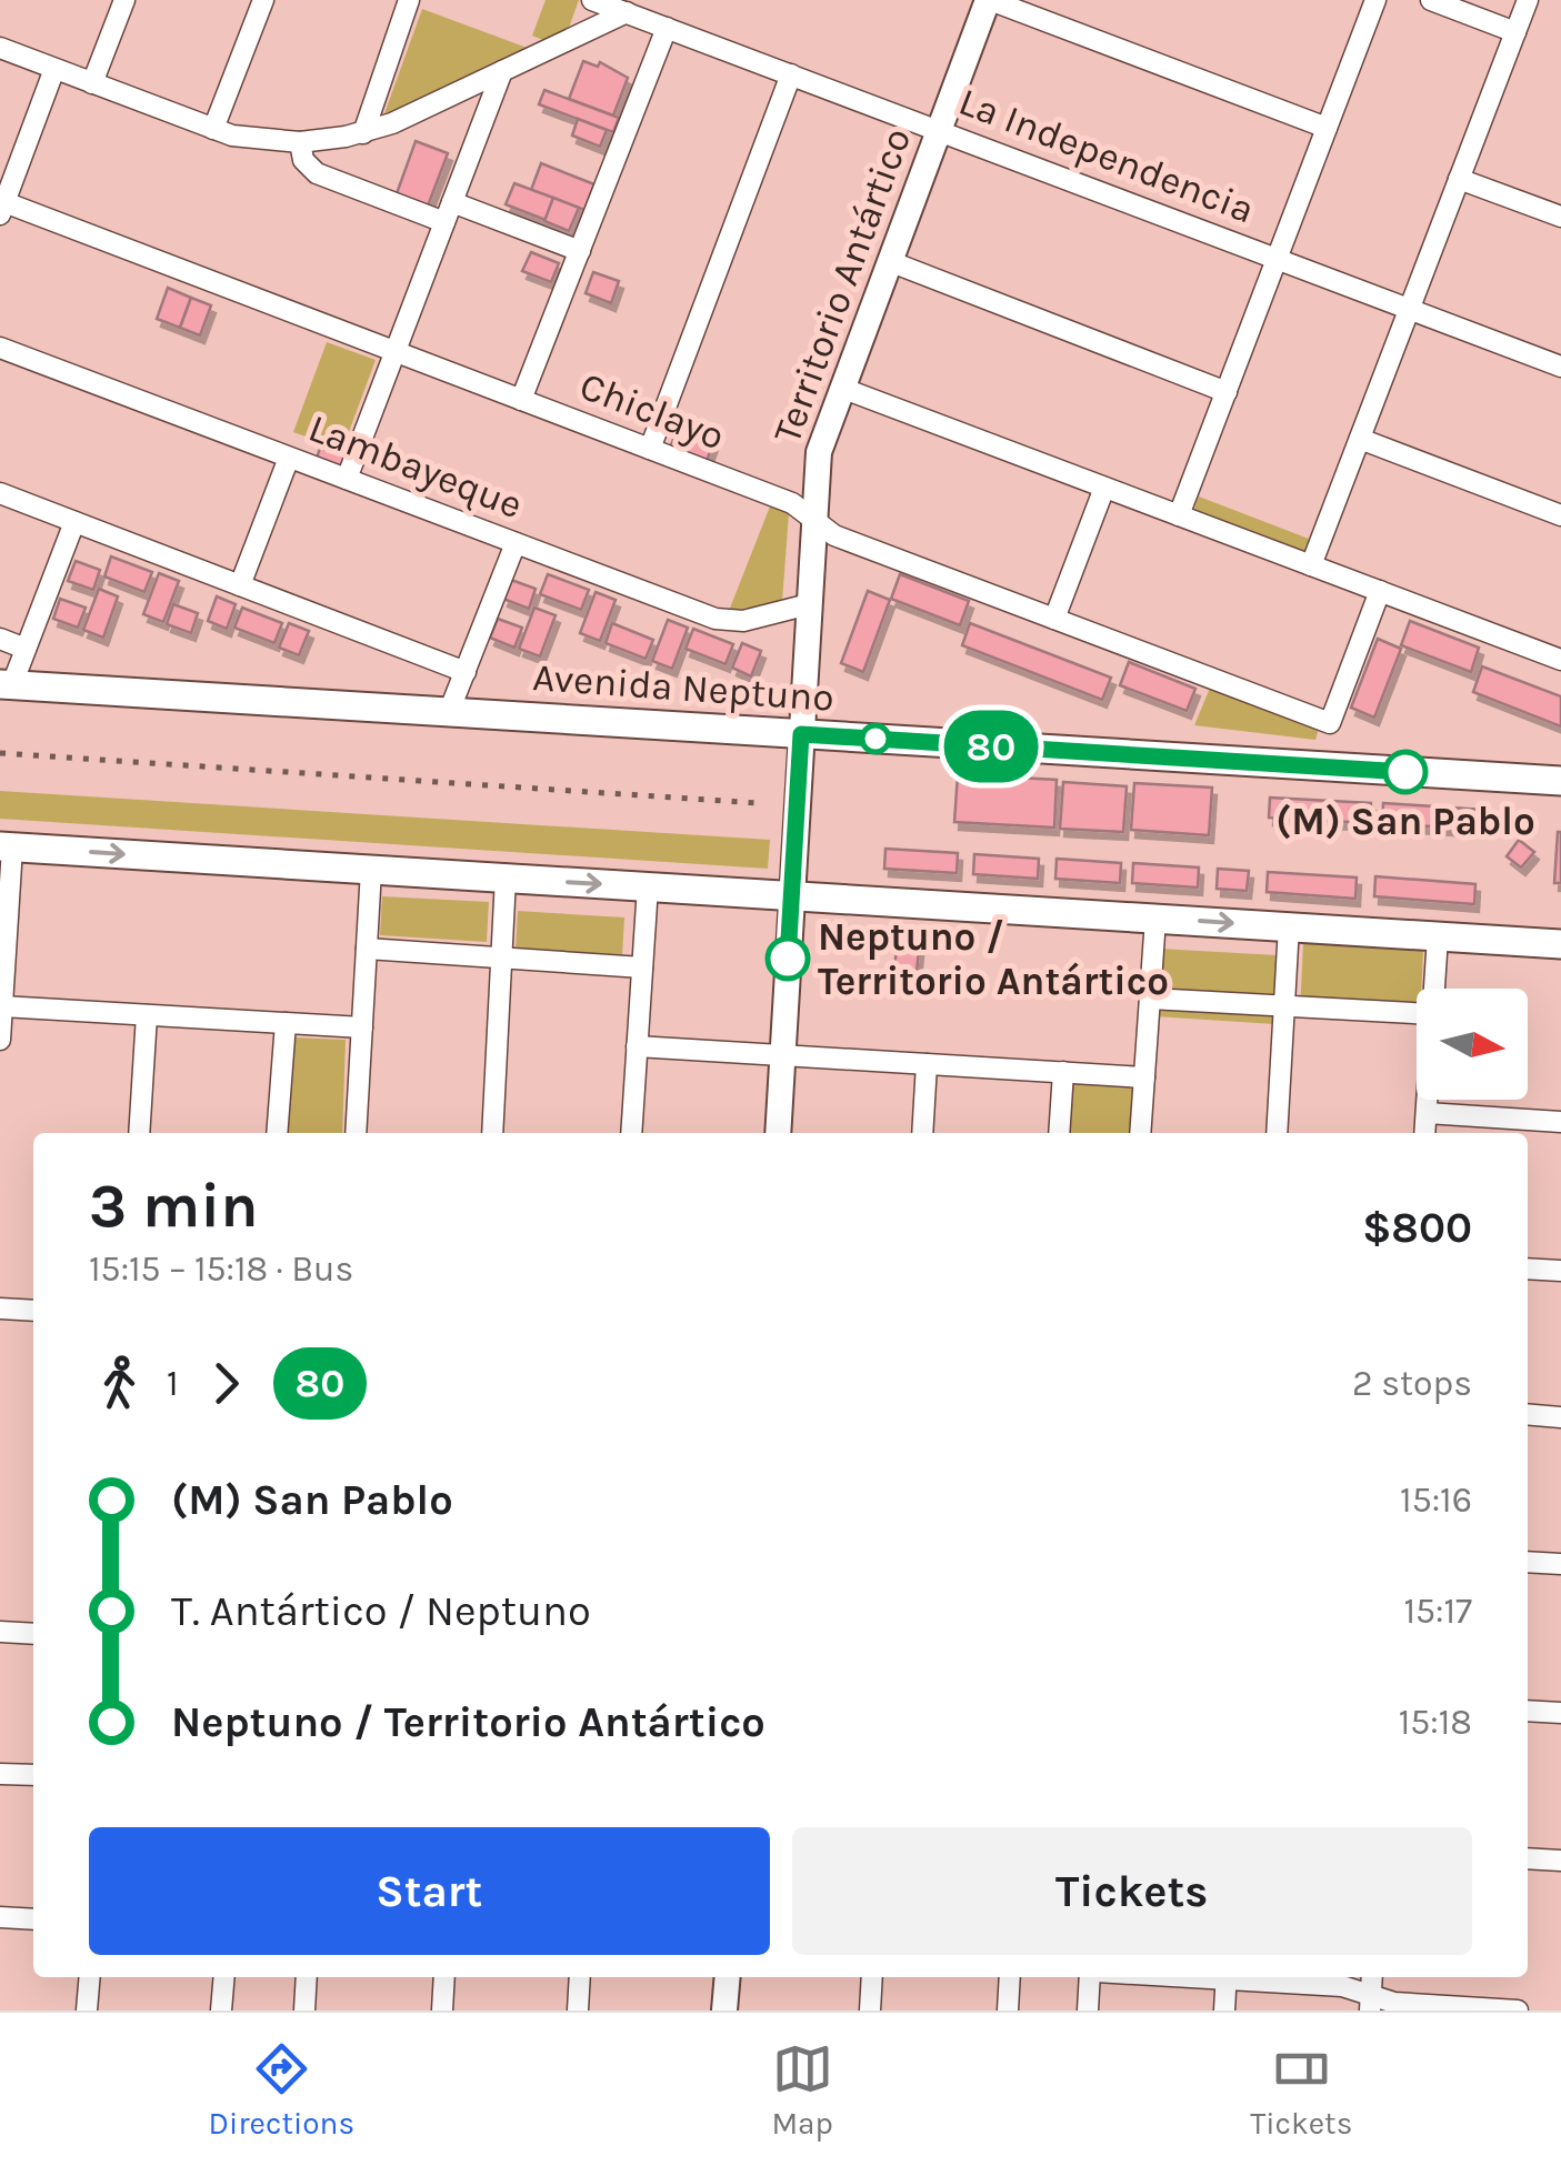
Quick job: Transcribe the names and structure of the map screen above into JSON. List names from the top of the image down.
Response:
{
  "streets": {
    "main road": ["Avenida Neptuno"],
    "street": [
      "La Independencia",
      "Territorio Antártico",
      "Chiclayo",
      "Lambayeque"
    ]
  },
  "crossings": [
    ["La Independencia", "Territorio Antártico"],
    ["Territorio Antártico", "Chiclayo"],
    ["Territorio Antártico", "Lambayeque"],
    ["Territorio Antártico", "Avenida Neptuno"]
  ],
  "places": ["(M) San Pablo", "Neptuno / Territorio Antártico"],
  "lines": ["bus line 80"],
  "north": "right",
  "page": {
    "on_map": "80",
    "heading": ["3 min", "15:15 – 15:18 · Bus", "$800"],
    "legs": ["1", "80", "2 stops"],
    "list": [
      {
        "name": "(M) San Pablo",
        "value": "15:16"
      },
      {
        "name": "T. Antártico / Neptuno",
        "value": "15:17"
      },
      {
        "name": "Neptuno / Territorio Antártico",
        "value": "15:18"
      }
    ],
    "buttons": ["Start", "Tickets"],
    "tabs": ["Directions", "Map", "Tickets"]
  }
}
